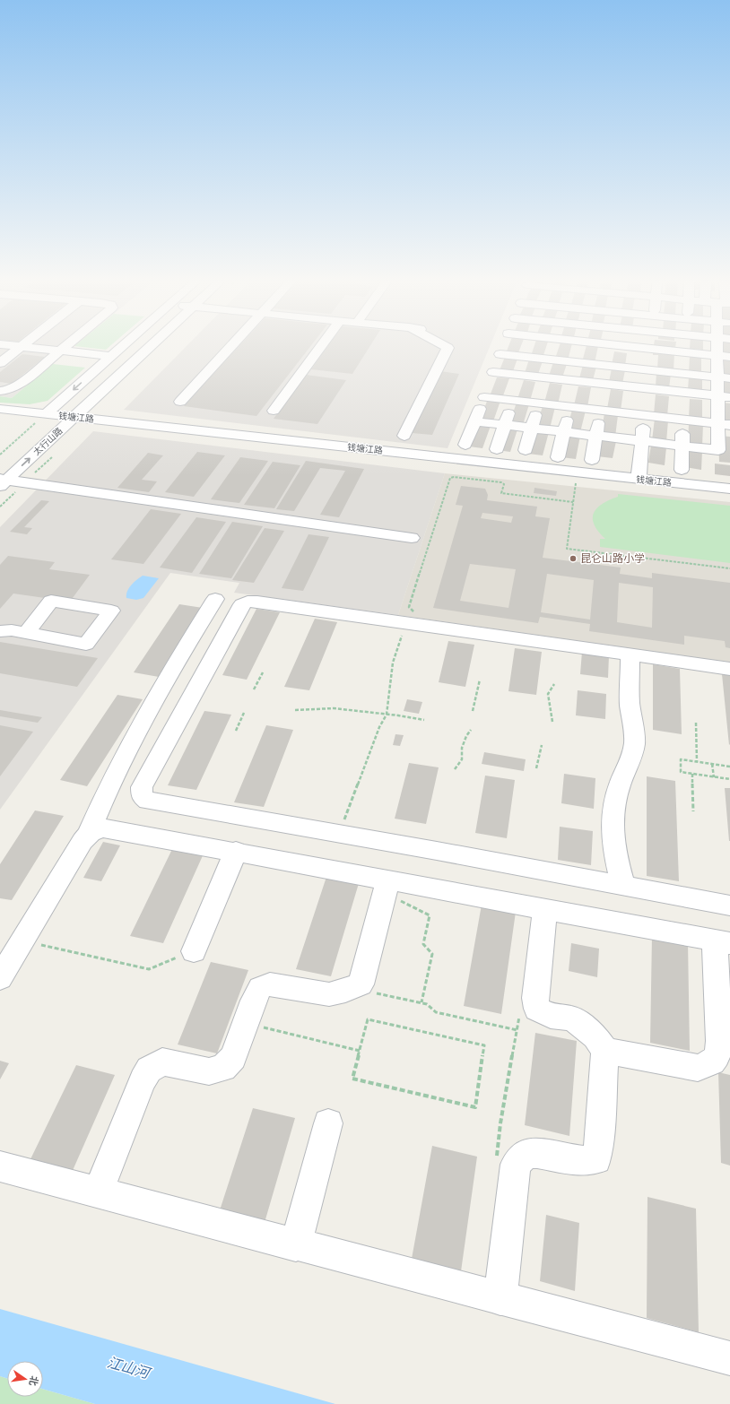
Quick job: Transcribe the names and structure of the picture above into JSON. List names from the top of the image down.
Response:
{
  "streets": {
    "street": ["钱塘江路", "太行山路"]
  },
  "crossings": [
    ["钱塘江路", "太行山路"]
  ],
  "water": ["江山河"],
  "places": ["昆仑山路小学"],
  "north": "right"
}
